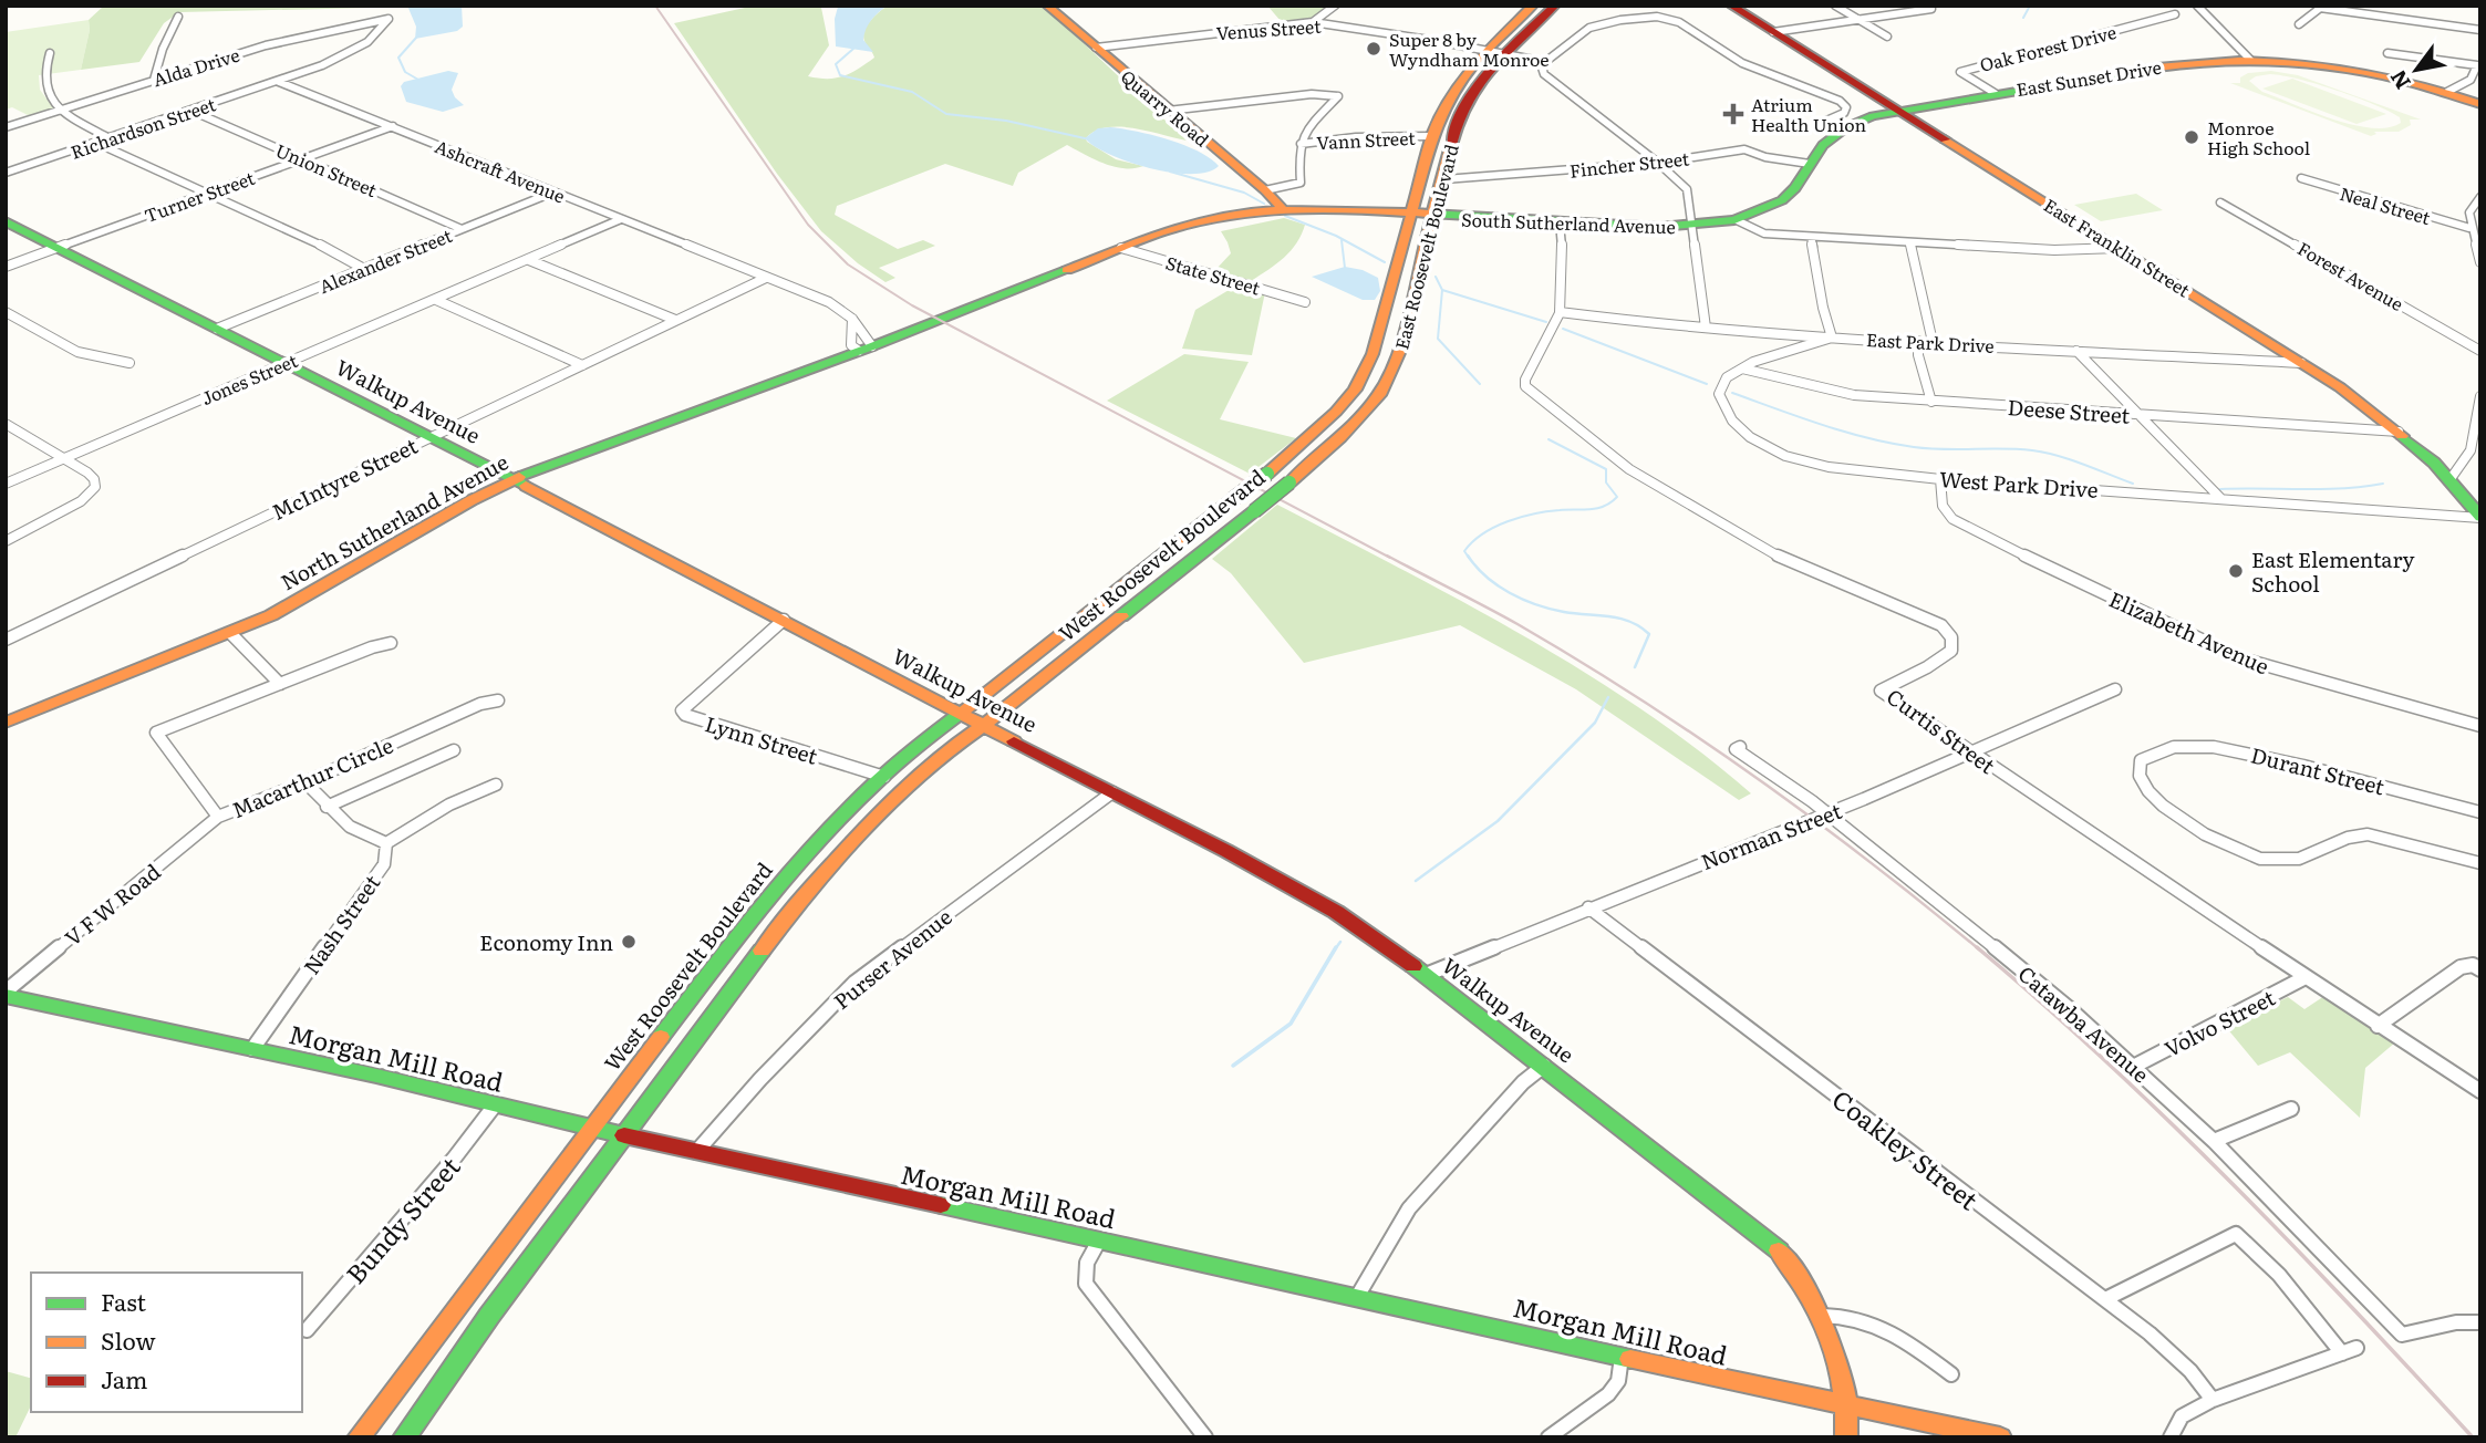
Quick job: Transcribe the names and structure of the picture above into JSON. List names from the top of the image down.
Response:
{
  "streets": {
    "main road": [
      "East Sunset Drive",
      "Quarry Road",
      "South Sutherland Avenue",
      "East Roosevelt Boulevard",
      "East Franklin Street",
      "Walkup Avenue",
      "North Sutherland Avenue",
      "West Roosevelt Boulevard",
      "Morgan Mill Road"
    ],
    "street": [
      "Venus Street",
      "Oak Forest Drive",
      "Alda Drive",
      "Richardson Street",
      "Vann Street",
      "Fincher Street",
      "Union Street",
      "Ashcraft Avenue",
      "Turner Street",
      "Neal Street",
      "Alexander Street",
      "State Street",
      "Forest Avenue",
      "East Park Drive",
      "Jones Street",
      "Deese Street",
      "McIntyre Street",
      "West Park Drive",
      "Elizabeth Avenue",
      "Curtis Street",
      "Lynn Street",
      "Durant Street",
      "Macarthur Circle",
      "Norman Street",
      "V F W Road",
      "Nash Street",
      "Purser Avenue",
      "Volvo Street",
      "Catawba Avenue",
      "Coakley Street",
      "Bundy Street"
    ]
  },
  "crossings": [
    ["Venus Street", "Quarry Road"],
    ["Venus Street", "East Roosevelt Boulevard"],
    ["Oak Forest Drive", "East Sunset Drive"],
    ["Alda Drive", "Richardson Street"],
    ["Alda Drive", "Ashcraft Avenue"],
    ["East Sunset Drive", "Fincher Street"],
    ["East Sunset Drive", "South Sutherland Avenue"],
    ["East Sunset Drive", "East Franklin Street"],
    ["Quarry Road", "South Sutherland Avenue"],
    ["Richardson Street", "Union Street"],
    ["Richardson Street", "Ashcraft Avenue"],
    ["Vann Street", "East Roosevelt Boulevard"],
    ["Fincher Street", "East Roosevelt Boulevard"],
    ["Union Street", "Turner Street"],
    ["Union Street", "Alexander Street"],
    ["Ashcraft Avenue", "Turner Street"],
    ["Ashcraft Avenue", "Alexander Street"],
    ["Ashcraft Avenue", "Jones Street"],
    ["Ashcraft Avenue", "McIntyre Street"],
    ["Ashcraft Avenue", "North Sutherland Avenue"],
    ["Turner Street", "Walkup Avenue"],
    ["South Sutherland Avenue", "East Roosevelt Boulevard"],
    ["South Sutherland Avenue", "State Street"],
    ["South Sutherland Avenue", "North Sutherland Avenue"],
    ["South Sutherland Avenue", "Curtis Street"],
    ["East Roosevelt Boulevard", "West Roosevelt Boulevard"],
    ["East Franklin Street", "East Park Drive"],
    ["East Franklin Street", "Deese Street"],
    ["East Franklin Street", "West Park Drive"],
    ["Alexander Street", "Walkup Avenue"],
    ["East Park Drive", "Curtis Street"],
    ["Jones Street", "Walkup Avenue"],
    ["Walkup Avenue", "McIntyre Street"],
    ["Walkup Avenue", "North Sutherland Avenue"],
    ["Walkup Avenue", "West Roosevelt Boulevard"],
    ["Walkup Avenue", "Lynn Street"],
    ["Walkup Avenue", "Norman Street"],
    ["Walkup Avenue", "Purser Avenue"],
    ["Walkup Avenue", "Morgan Mill Road"],
    ["Deese Street", "West Park Drive"],
    ["West Park Drive", "Elizabeth Avenue"],
    ["West Roosevelt Boulevard", "Lynn Street"],
    ["West Roosevelt Boulevard", "Morgan Mill Road"],
    ["Curtis Street", "Norman Street"],
    ["Curtis Street", "Volvo Street"],
    ["Macarthur Circle", "V F W Road"],
    ["Norman Street", "Catawba Avenue"],
    ["Norman Street", "Coakley Street"],
    ["V F W Road", "Morgan Mill Road"],
    ["Nash Street", "Morgan Mill Road"],
    ["Purser Avenue", "Morgan Mill Road"],
    ["Volvo Street", "Catawba Avenue"],
    ["Morgan Mill Road", "Bundy Street"]
  ],
  "places": {
    "other": [
      "Super 8 by Wyndham Monroe",
      "Monroe High School",
      "East Elementary School",
      "Economy Inn"
    ],
    "health": ["Atrium Health Union"]
  },
  "legend": ["Fast", "Slow", "Jam"],
  "north": "bottom left"
}
